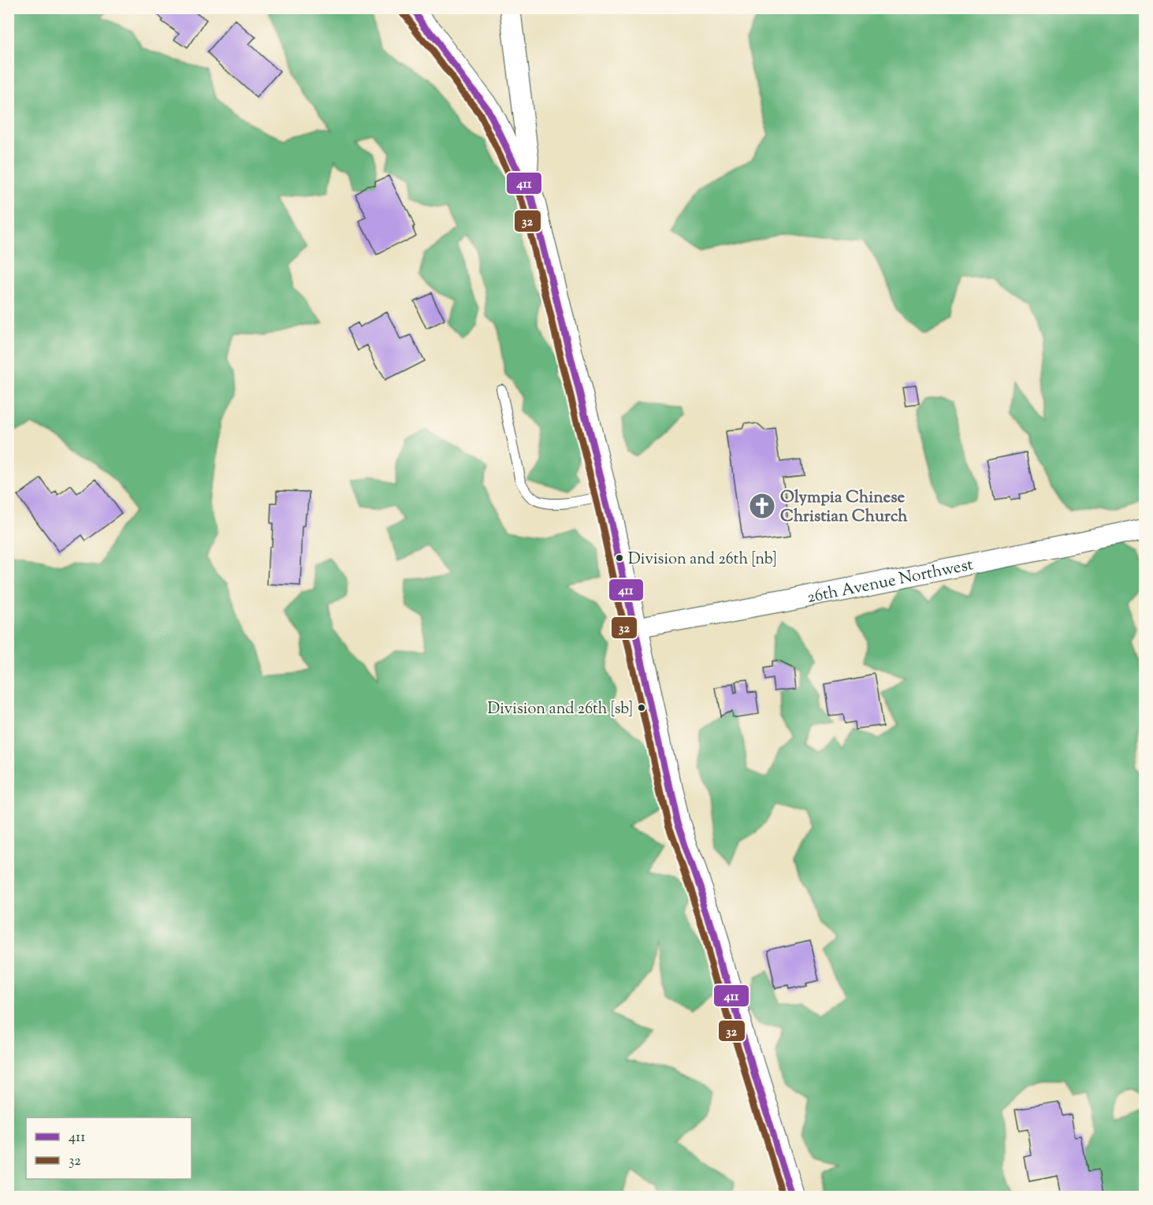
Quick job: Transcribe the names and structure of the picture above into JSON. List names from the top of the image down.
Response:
{
  "streets": {
    "street": ["26th Avenue Northwest"]
  },
  "places": {
    "church": ["Olympia Chinese Christian Church"],
    "other": ["Division and 26th [nb]", "Division and 26th [sb]"]
  },
  "lines": ["transit line 411", "transit line 32"],
  "legend": ["411", "32"]
}
